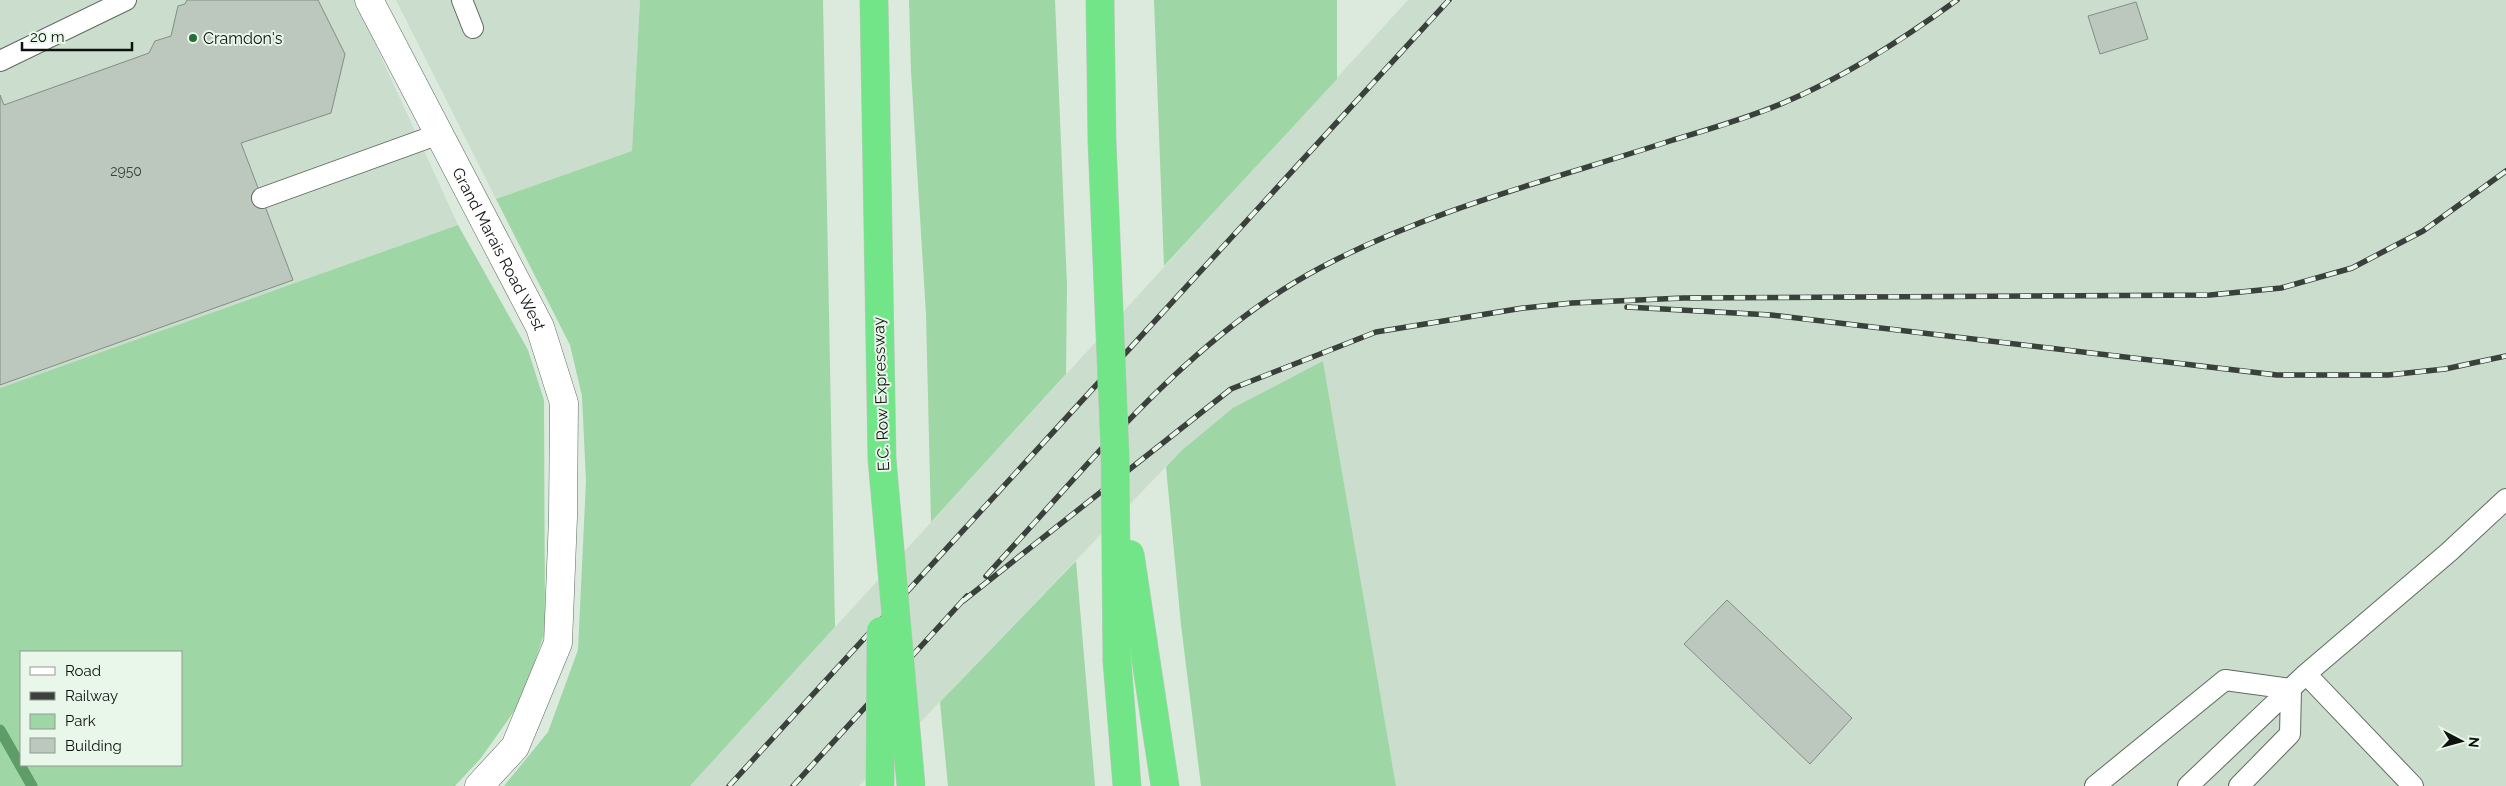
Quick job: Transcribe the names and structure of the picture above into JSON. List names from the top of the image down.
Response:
{
  "streets": {
    "highway": ["E.C. Row Expressway"],
    "street": ["Grand Marais Road West"]
  },
  "places": ["Cramdon's"],
  "house_numbers": ["2950"],
  "legend": [
    "Road",
    "Railway",
    "Park",
    "Building"
  ],
  "scale_bar": "20 m",
  "north": "right"
}
